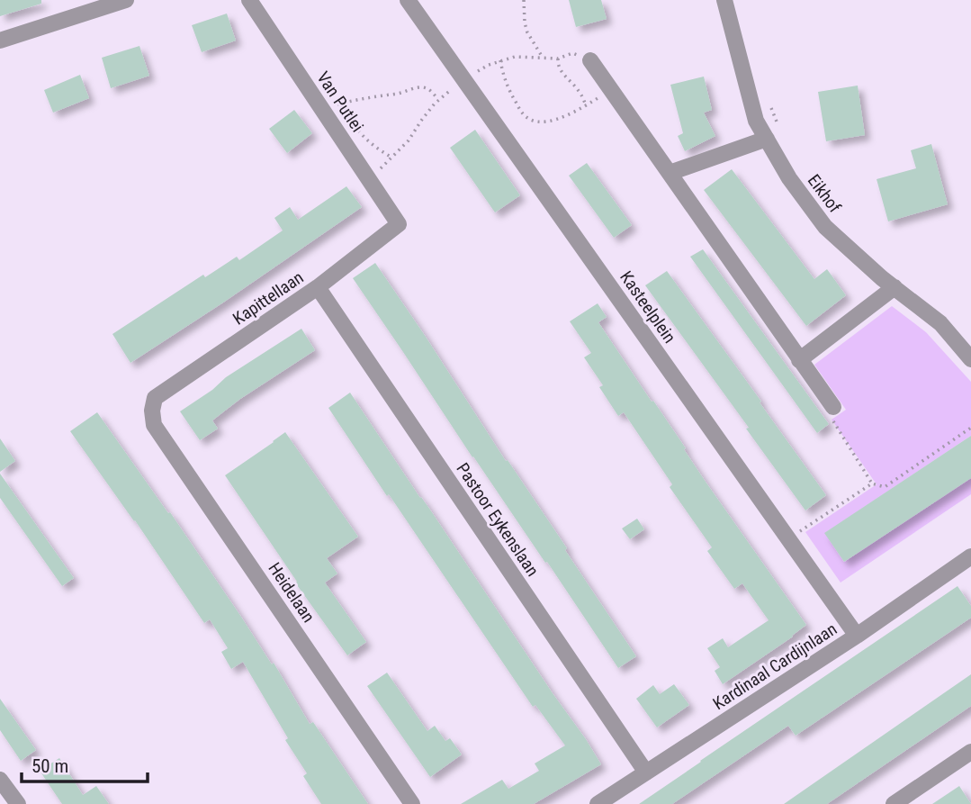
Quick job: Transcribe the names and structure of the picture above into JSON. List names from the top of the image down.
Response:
{
  "streets": {
    "street": [
      "Van Putlei",
      "Eikhof",
      "Kapittellaan",
      "Kasteelplein",
      "Pastoor Eykenslaan",
      "Heidelaan",
      "Kardinaal Cardijnlaan"
    ]
  },
  "crossings": [
    ["Van Putlei", "Kapittellaan"],
    ["Kapittellaan", "Pastoor Eykenslaan"],
    ["Kapittellaan", "Heidelaan"],
    ["Kasteelplein", "Kardinaal Cardijnlaan"],
    ["Pastoor Eykenslaan", "Kardinaal Cardijnlaan"]
  ],
  "scale_bar": "50 m"
}
